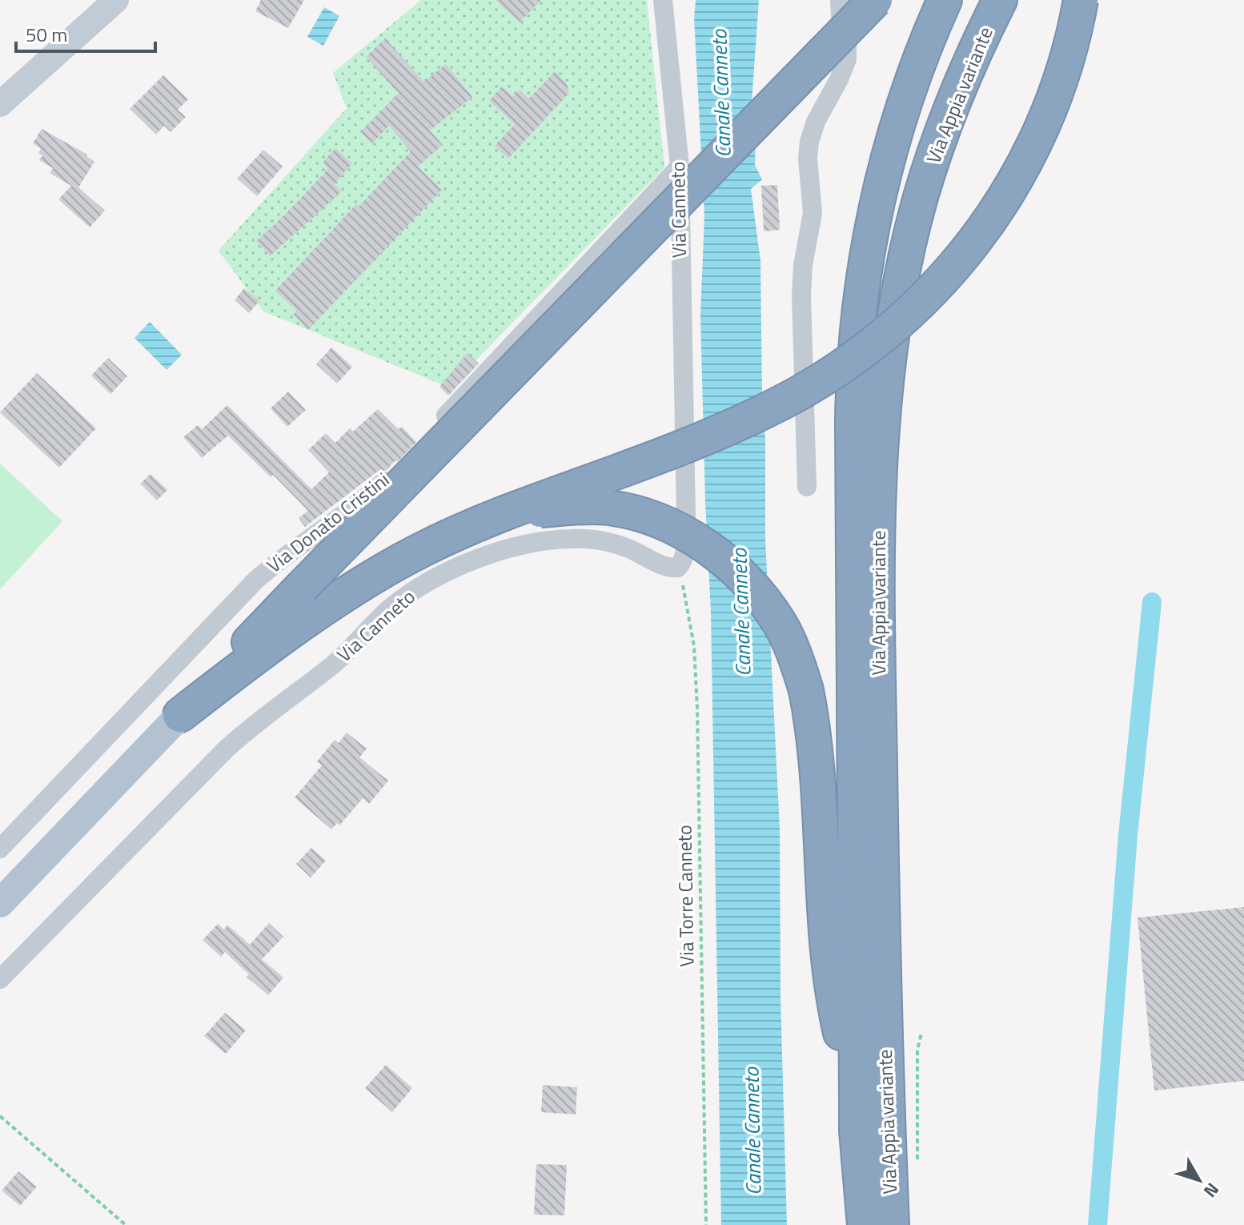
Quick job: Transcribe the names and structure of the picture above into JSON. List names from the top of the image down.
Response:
{
  "streets": {
    "highway": ["Via Appia variante"],
    "street": ["Via Canneto", "Via Donato Cristini"],
    "path": ["Via Torre Canneto"]
  },
  "crossings": [
    ["Via Canneto", "Via Donato Cristini"],
    ["Via Canneto", "Via Torre Canneto"]
  ],
  "water": ["Canale Canneto"],
  "scale_bar": "50 m",
  "north": "bottom right"
}
